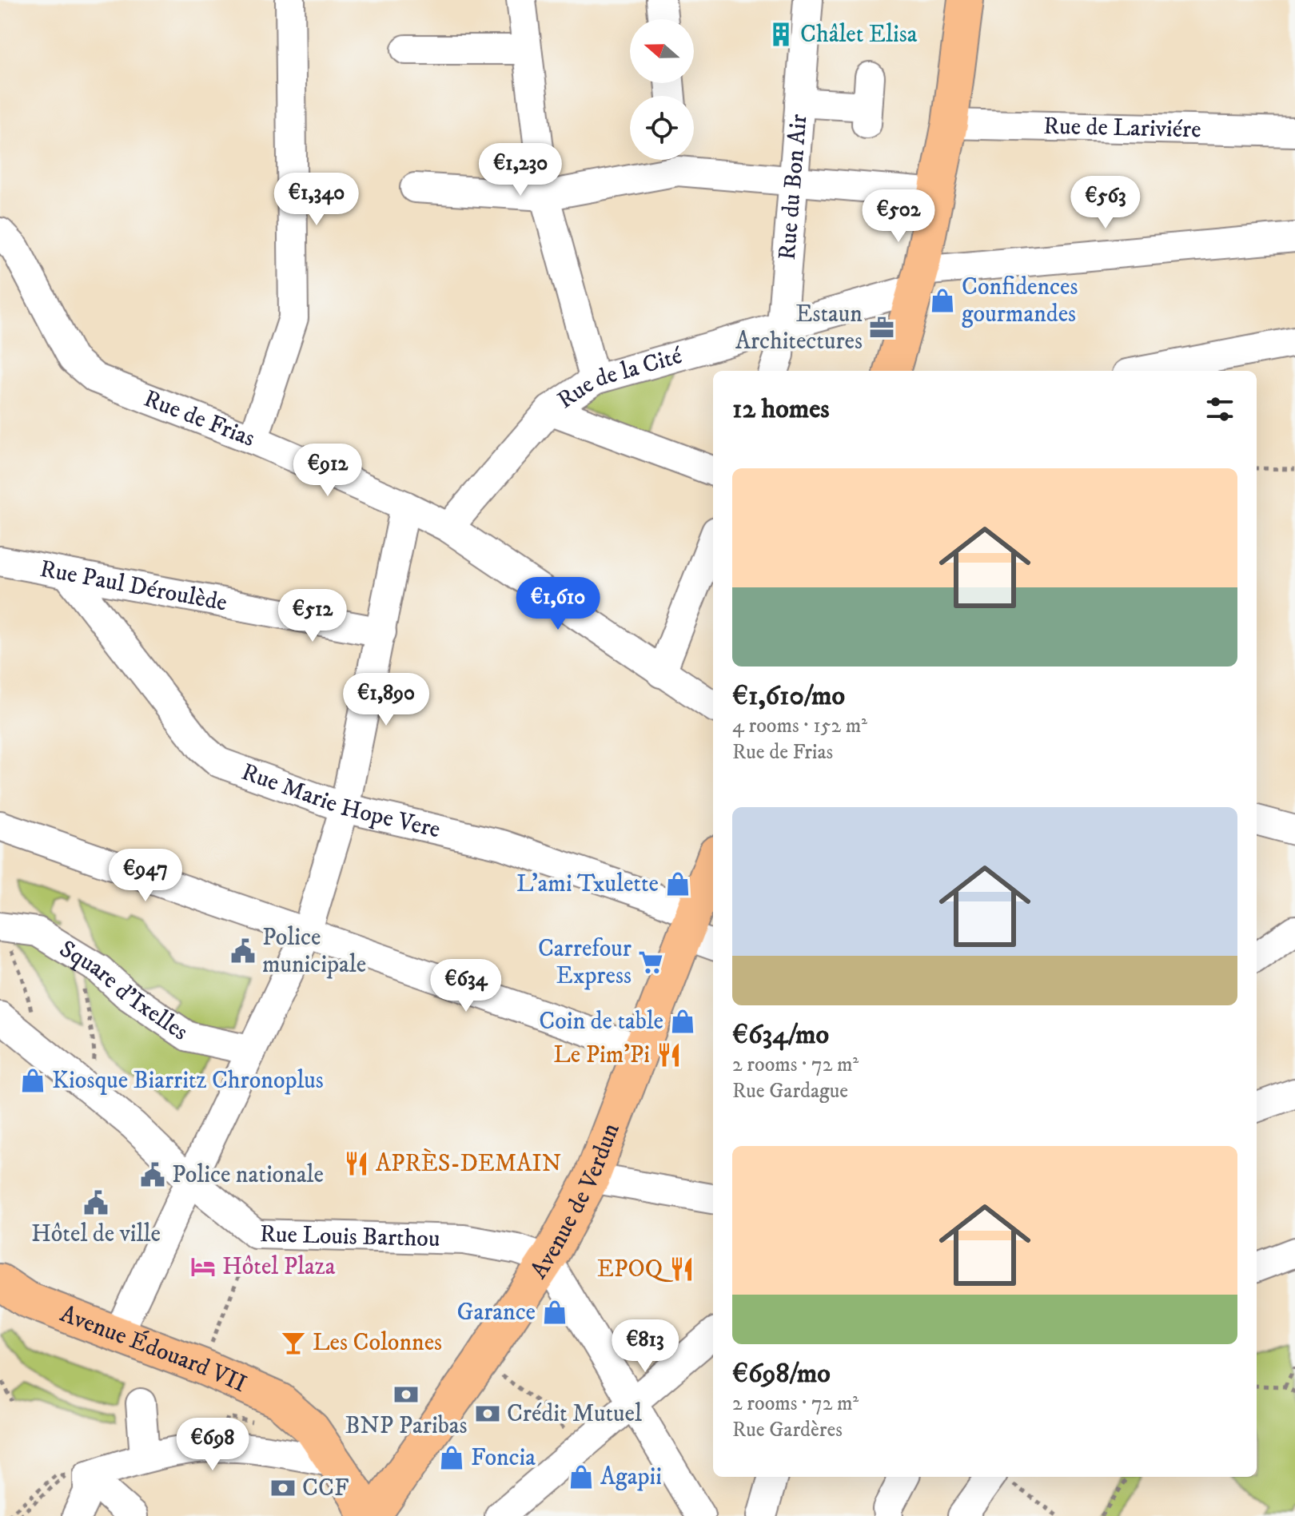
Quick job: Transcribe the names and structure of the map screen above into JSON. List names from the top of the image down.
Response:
{
  "streets": {
    "main road": ["Avenue de Verdun", "Avenue Édouard VII"],
    "street": [
      "Rue de Lariviére",
      "Rue du Bon Air",
      "Rue de la Cité",
      "Rue de Frias",
      "Rue Paul Déroulède",
      "Rue Marie Hope Vere",
      "Square d'Ixelles",
      "Rue Louis Barthou"
    ]
  },
  "crossings": [
    ["Rue du Bon Air", "Rue de la Cité"],
    ["Rue de la Cité", "Rue de Frias"],
    ["Rue Paul Déroulède", "Rue Marie Hope Vere"],
    ["Rue Marie Hope Vere", "Avenue de Verdun"],
    ["Avenue de Verdun", "Rue Louis Barthou"]
  ],
  "places": {
    "building": ["Châlet Elisa"],
    "shop": [
      "Confidences gourmandes",
      "L'ami Txulette",
      "Coin de table",
      "Kiosque Biarritz Chronoplus",
      "Garance",
      "Foncia",
      "Agapii"
    ],
    "office": ["Estaun Architectures"],
    "public building": ["Police municipale", "Police nationale", "Hôtel de ville"],
    "supermarket": ["Carrefour Express"],
    "restaurant": ["Le Pim'Pi", "APRÈS-DEMAIN", "EPOQ"],
    "hotel": ["Hôtel Plaza"],
    "bar": ["Les Colonnes"],
    "bank": ["BNP Paribas", "Crédit Mutuel", "CCF"]
  },
  "north": "left",
  "page": {
    "price": [
      "€1,230",
      "€1,340",
      "€563",
      "€502",
      "€912",
      "€1,610",
      "€512",
      "€1,890",
      "€947",
      "€634",
      "€813",
      "€698"
    ],
    "heading": "12 homes",
    "list": [
      {
        "name": "€1,610/mo",
        "note": "4 rooms · 152 m² · Rue de Frias"
      },
      {
        "name": "€634/mo",
        "note": "2 rooms · 72 m² · Rue Gardague"
      },
      {
        "name": "€698/mo",
        "note": "2 rooms · 72 m² · Rue Gardères"
      }
    ]
  }
}
